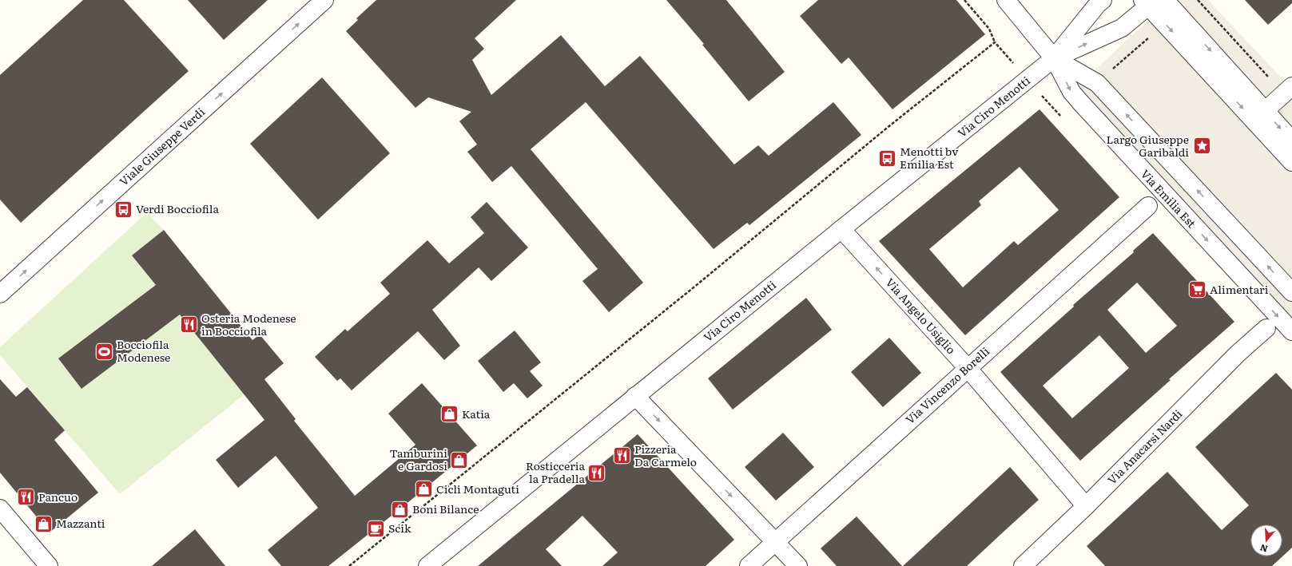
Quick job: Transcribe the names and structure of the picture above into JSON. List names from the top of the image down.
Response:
{
  "streets": {
    "street": [
      "Via Ciro Menotti",
      "Viale Giuseppe Verdi",
      "Via Emilia Est",
      "Via Angelo Usiglio",
      "Via Vincenzo Borelli",
      "Via Anacarsi Nardi"
    ]
  },
  "crossings": [
    ["Via Ciro Menotti", "Via Emilia Est"],
    ["Via Ciro Menotti", "Via Angelo Usiglio"],
    ["Via Angelo Usiglio", "Via Vincenzo Borelli"],
    ["Via Angelo Usiglio", "Via Anacarsi Nardi"]
  ],
  "one_way": ["Viale Giuseppe Verdi", "Via Angelo Usiglio"],
  "places": {
    "place": ["Largo Giuseppe Garibaldi"],
    "bus stop": ["Menotti bv Emilia Est", "Verdi Bocciofila"],
    "supermarket": ["Alimentari"],
    "restaurant": [
      "Osteria Modenese in Bocciofila",
      "Pizzeria Da Carmelo",
      "Rosticceria la Pradella",
      "Pancuo"
    ],
    "sports": ["Bocciofila Modenese"],
    "shop": [
      "Katia",
      "Tamburini e Gardosi",
      "Cicli Montaguti",
      "Boni Bilance",
      "Mazzanti"
    ],
    "cafe": ["Scik"]
  },
  "north": "bottom"
}
